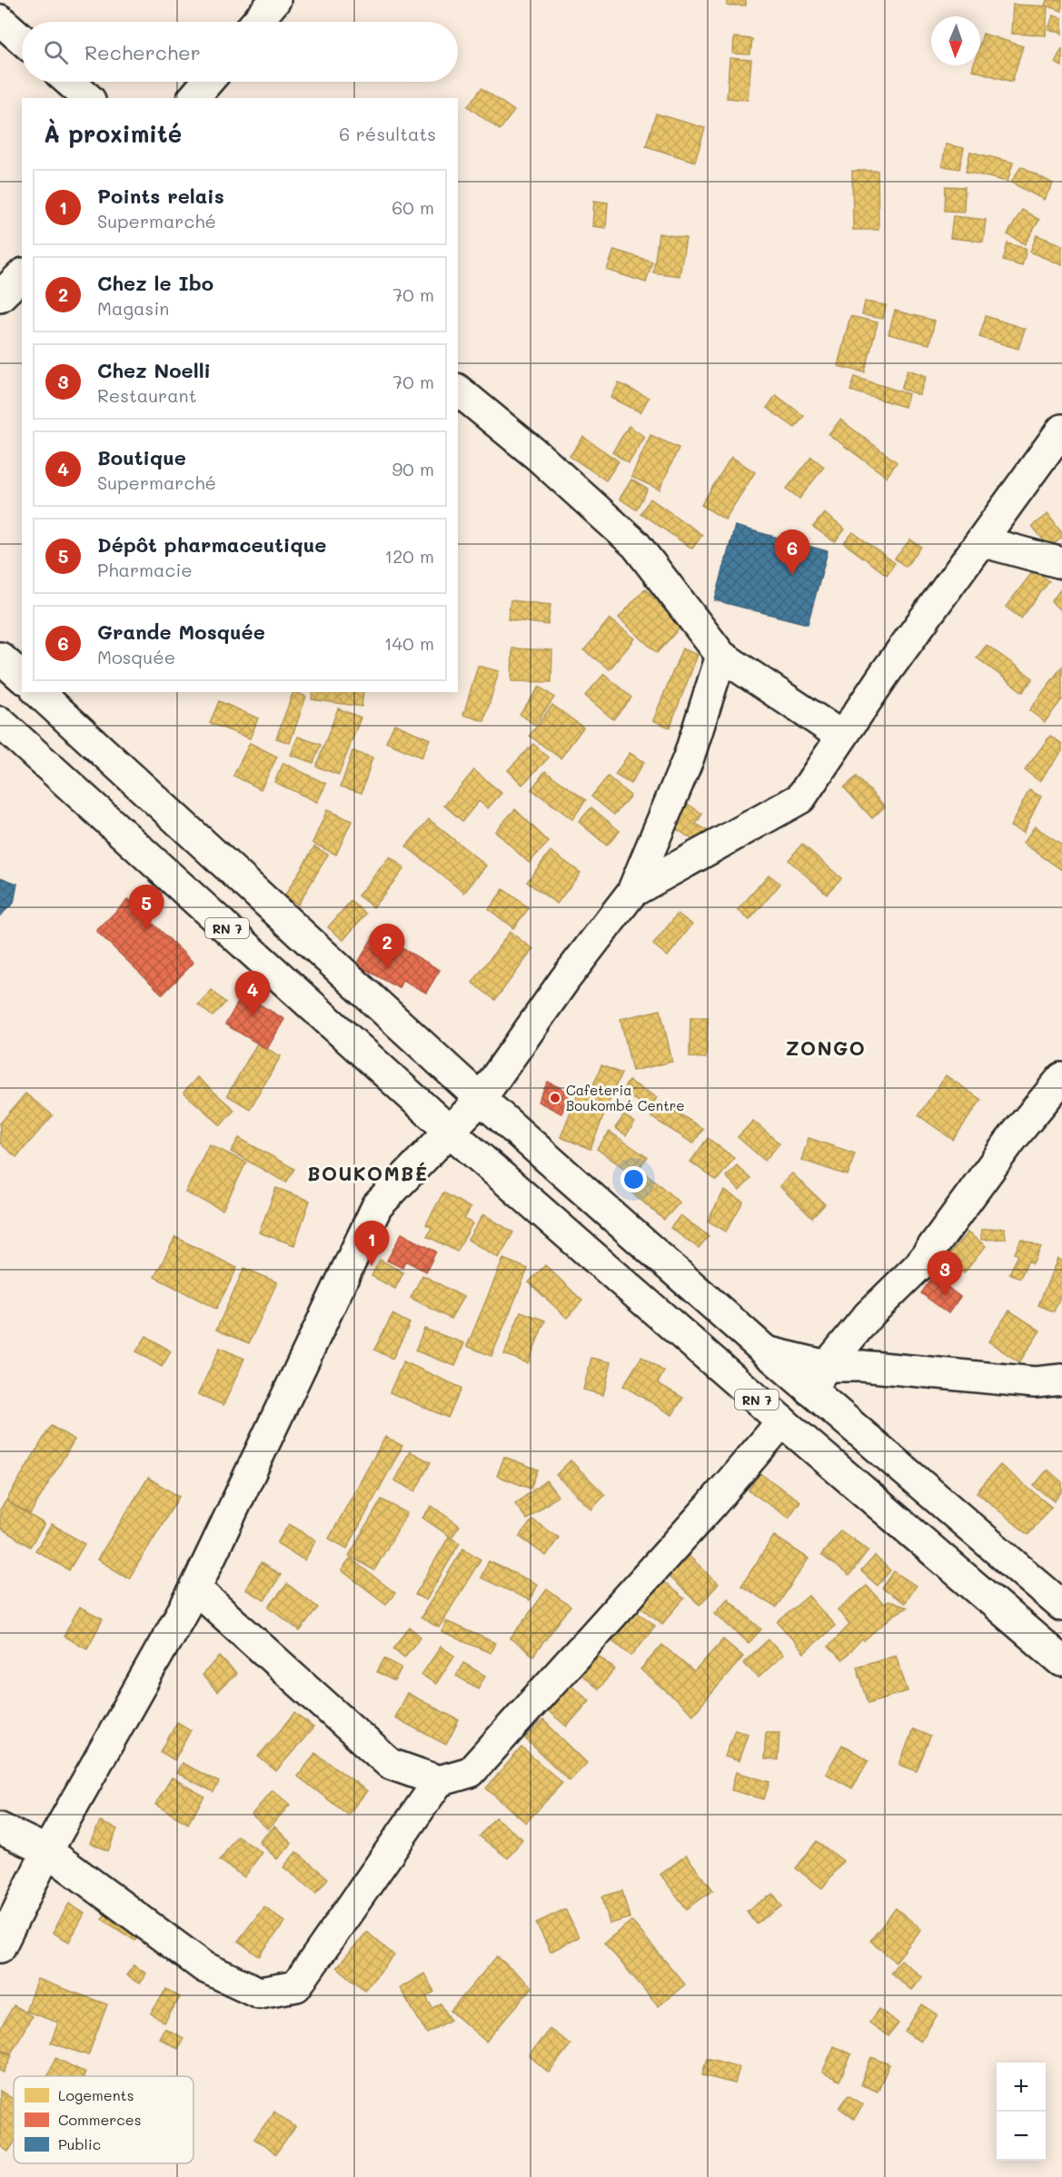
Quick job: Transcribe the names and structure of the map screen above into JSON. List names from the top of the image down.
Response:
{
  "streets": {
    "street": ["RN 7"]
  },
  "districts": ["ZONGO", "BOUKOMBÉ"],
  "places": ["Cafeteria Boukombé Centre"],
  "legend": ["Logements", "Commerces", "Public"],
  "north": "bottom",
  "page": {
    "search": "Rechercher",
    "heading": ["À proximité", "6 résultats"],
    "list": [
      {
        "mark": "1",
        "name": "Points relais",
        "note": "Supermarché",
        "value": "60 m"
      },
      {
        "mark": "2",
        "name": "Chez le Ibo",
        "note": "Magasin",
        "value": "70 m"
      },
      {
        "mark": "3",
        "name": "Chez Noelli",
        "note": "Restaurant",
        "value": "70 m"
      },
      {
        "mark": "4",
        "name": "Boutique",
        "note": "Supermarché",
        "value": "90 m"
      },
      {
        "mark": "5",
        "name": "Dépôt pharmaceutique",
        "note": "Pharmacie",
        "value": "120 m"
      },
      {
        "mark": "6",
        "name": "Grande Mosquée",
        "note": "Mosquée",
        "value": "140 m"
      }
    ],
    "pins": [
      "6",
      "5",
      "2",
      "4",
      "1",
      "3"
    ],
    "map_buttons": ["+", "−"]
  }
}
